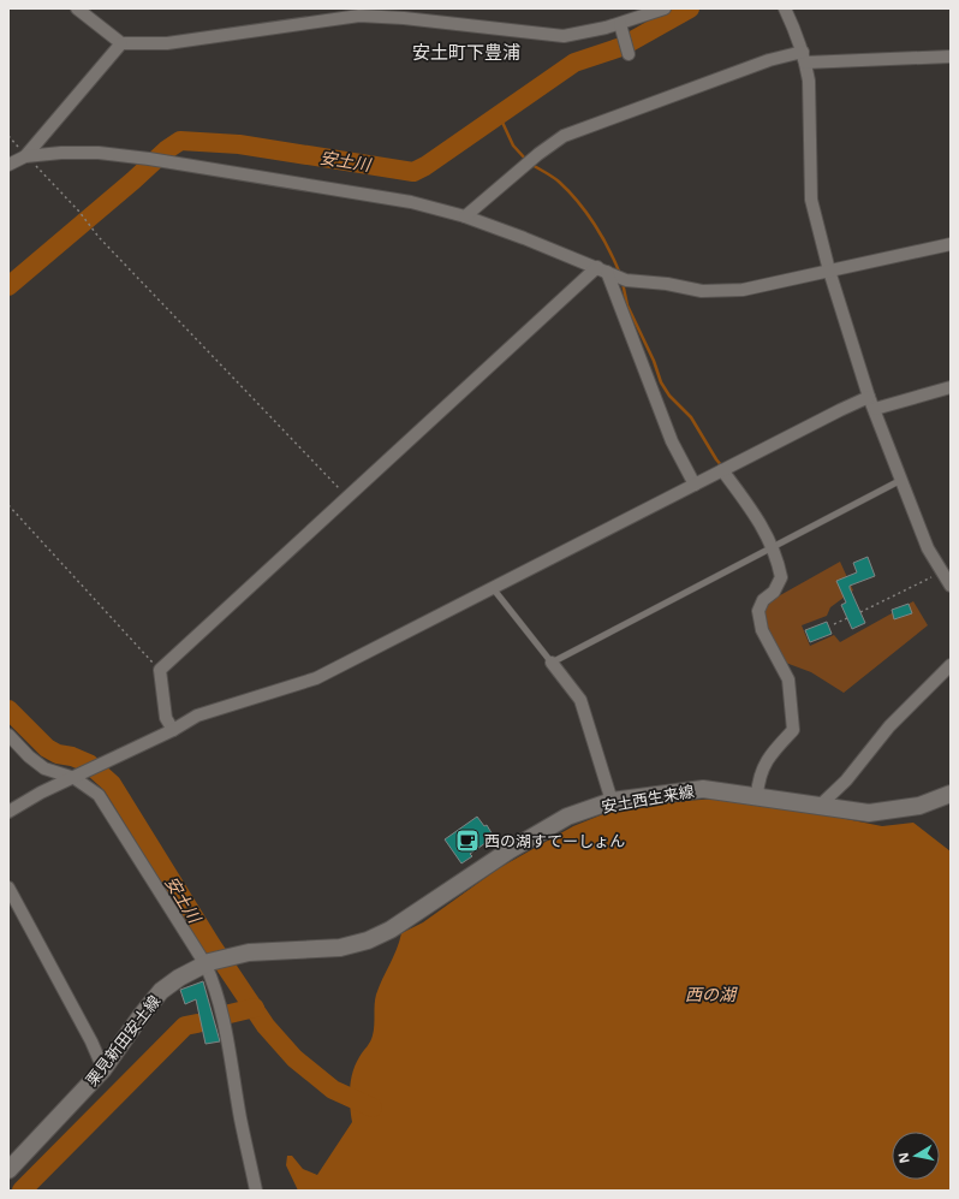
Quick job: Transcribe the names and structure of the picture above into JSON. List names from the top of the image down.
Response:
{
  "streets": {
    "main road": ["安土西生来線", "栗見新田安土線"]
  },
  "crossings": [
    ["安土西生来線", "栗見新田安土線"]
  ],
  "districts": ["安土町下豊浦"],
  "water": ["安土川", "西の湖"],
  "places": {
    "cafe": ["西の湖すてーしょん"]
  },
  "north": "left"
}
